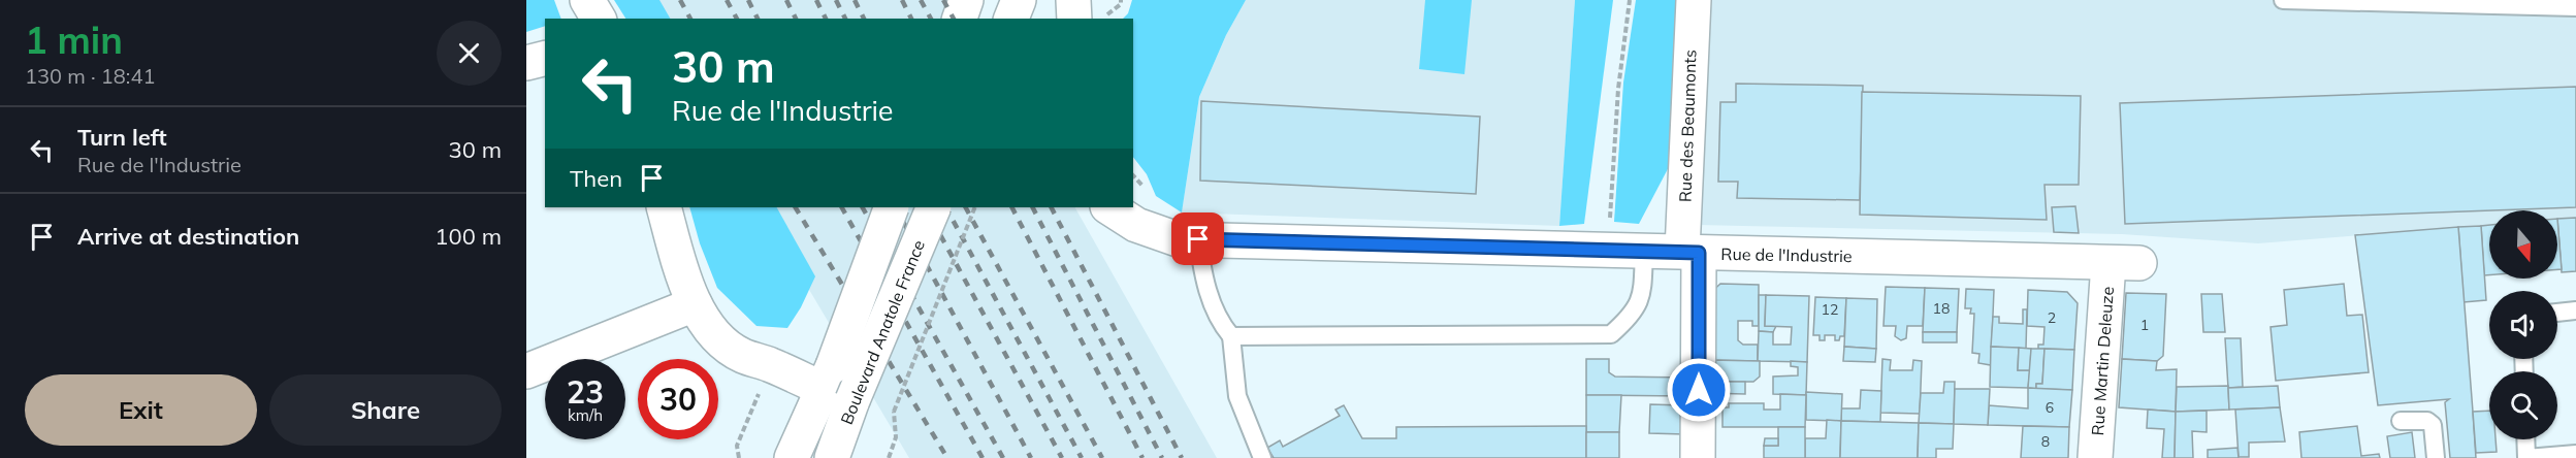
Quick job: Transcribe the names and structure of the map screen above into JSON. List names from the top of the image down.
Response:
{
  "streets": {
    "street": [
      "Rue des Beaumonts",
      "Rue de l'Industrie",
      "Boulevard Anatole France",
      "Rue Martin Deleuze"
    ]
  },
  "crossings": [
    ["Rue des Beaumonts", "Rue de l'Industrie"],
    ["Rue de l'Industrie", "Rue Martin Deleuze"]
  ],
  "house_numbers": [
    "18",
    "12",
    "2",
    "1",
    "6",
    "8"
  ],
  "north": "bottom",
  "page": {
    "heading": ["1 min", "130 m · 18:41"],
    "turn": ["30 m", "Rue de l'Industrie"],
    "list": [
      {
        "name": "Turn left",
        "note": "Rue de l'Industrie",
        "value": "30 m"
      },
      {
        "name": "Arrive at destination",
        "value": "100 m"
      }
    ],
    "then": "Then",
    "speed": "23 km/h",
    "limit": "30",
    "buttons": ["Exit", "Share"]
  }
}
